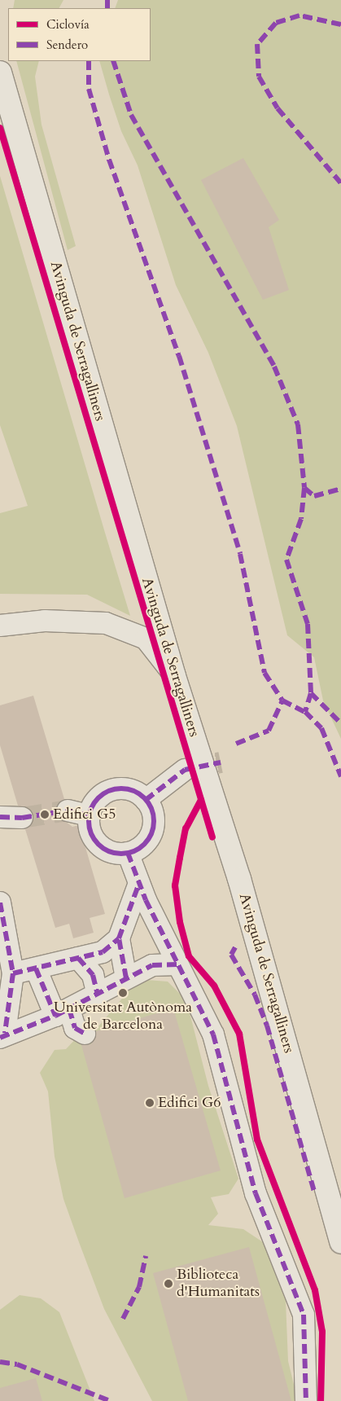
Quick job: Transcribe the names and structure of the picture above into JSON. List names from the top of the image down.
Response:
{
  "streets": {
    "street": ["Avinguda de Serragalliners"]
  },
  "places": [
    "Edifici G5",
    "Universitat Autònoma de Barcelona",
    "Edifici G6",
    "Biblioteca d'Humanitats"
  ],
  "legend": ["Ciclovía", "Sendero"]
}
